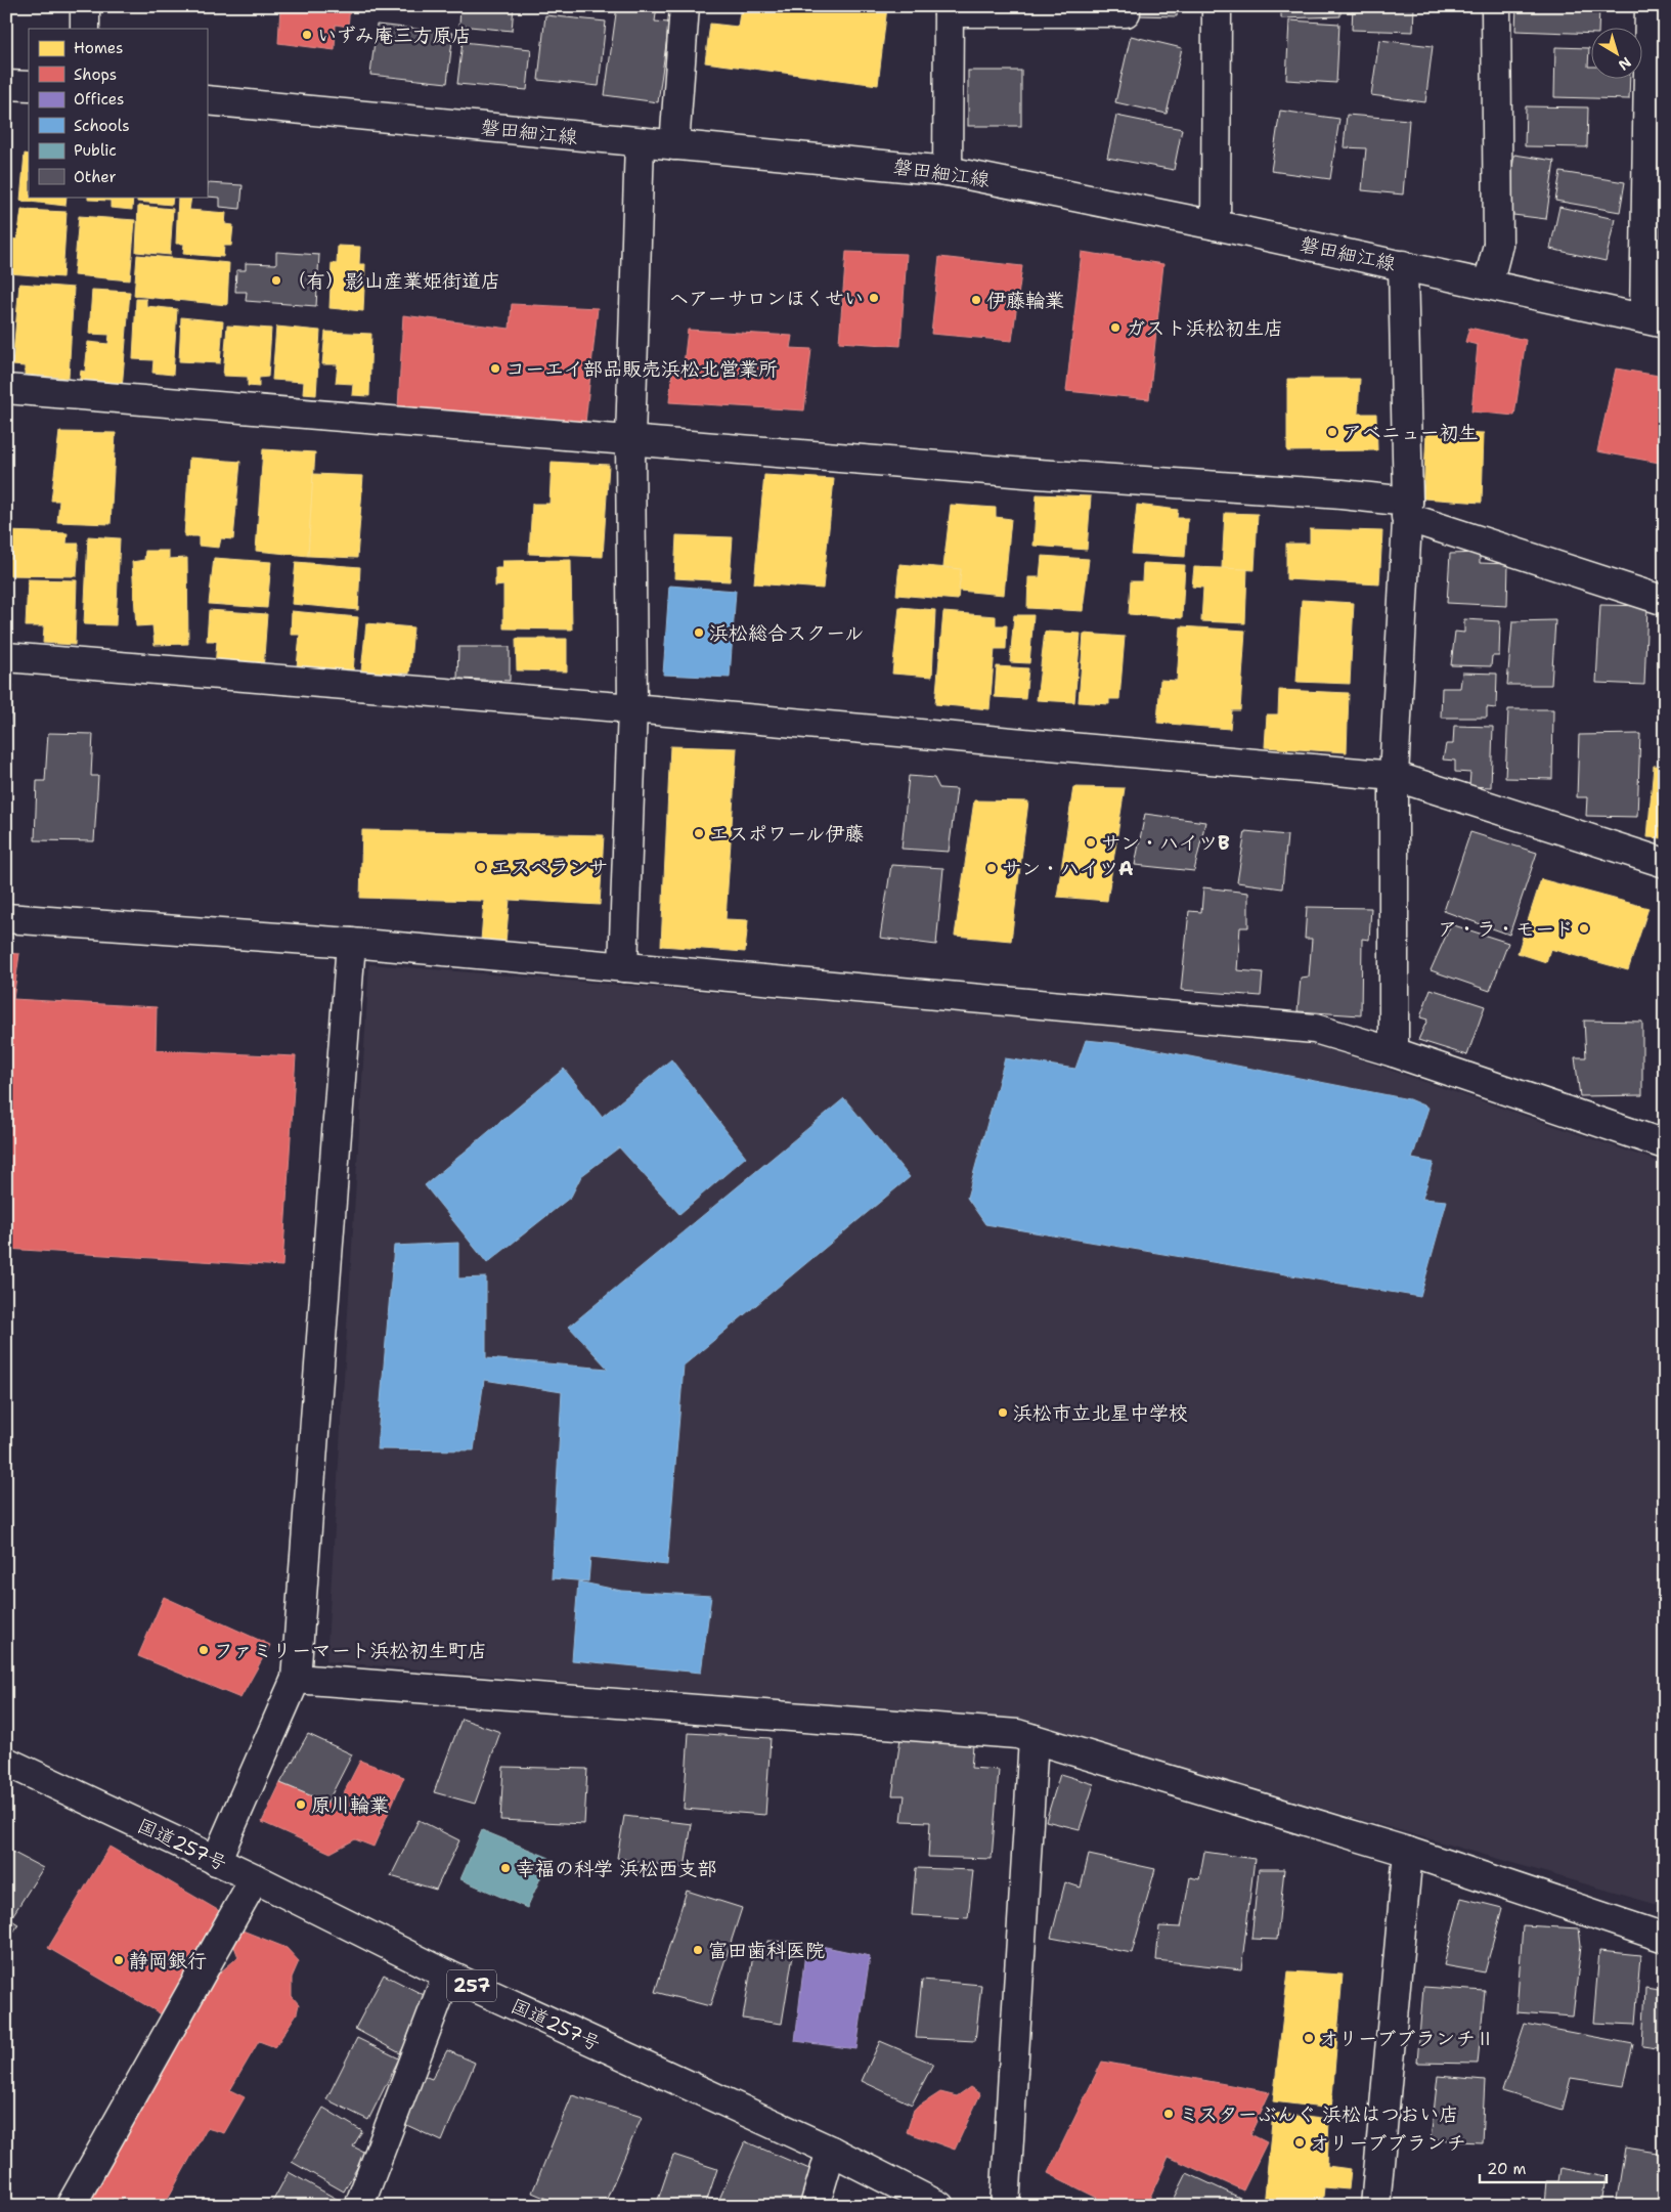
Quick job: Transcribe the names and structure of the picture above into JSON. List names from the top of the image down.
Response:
{
  "streets": {
    "main road": ["磐田細江線", "国道257号", "257"]
  },
  "places": [
    "いずみ庵三方原店",
    "（有）影山産業姫街道店",
    "ヘアーサロンほくせい",
    "伊藤輪業",
    "ガスト浜松初生店",
    "コーエイ部品販売浜松北営業所",
    "アベニュー初生",
    "浜松総合スクール",
    "エスポワール伊藤",
    "サン・ハイツB",
    "エスペランサ",
    "サン・ハイツA",
    "ア・ラ・モード",
    "浜松市立北星中学校",
    "ファミリーマート浜松初生町店",
    "原川輪業",
    "幸福の科学 浜松西支部",
    "富田歯科医院",
    "静岡銀行",
    "オリーブブランチⅡ",
    "ミスターぶんぐ 浜松はつおい店",
    "オリーブブランチ"
  ],
  "legend": [
    "Homes",
    "Shops",
    "Offices",
    "Schools",
    "Public",
    "Other"
  ],
  "scale_bar": "20 m",
  "north": "bottom right"
}
